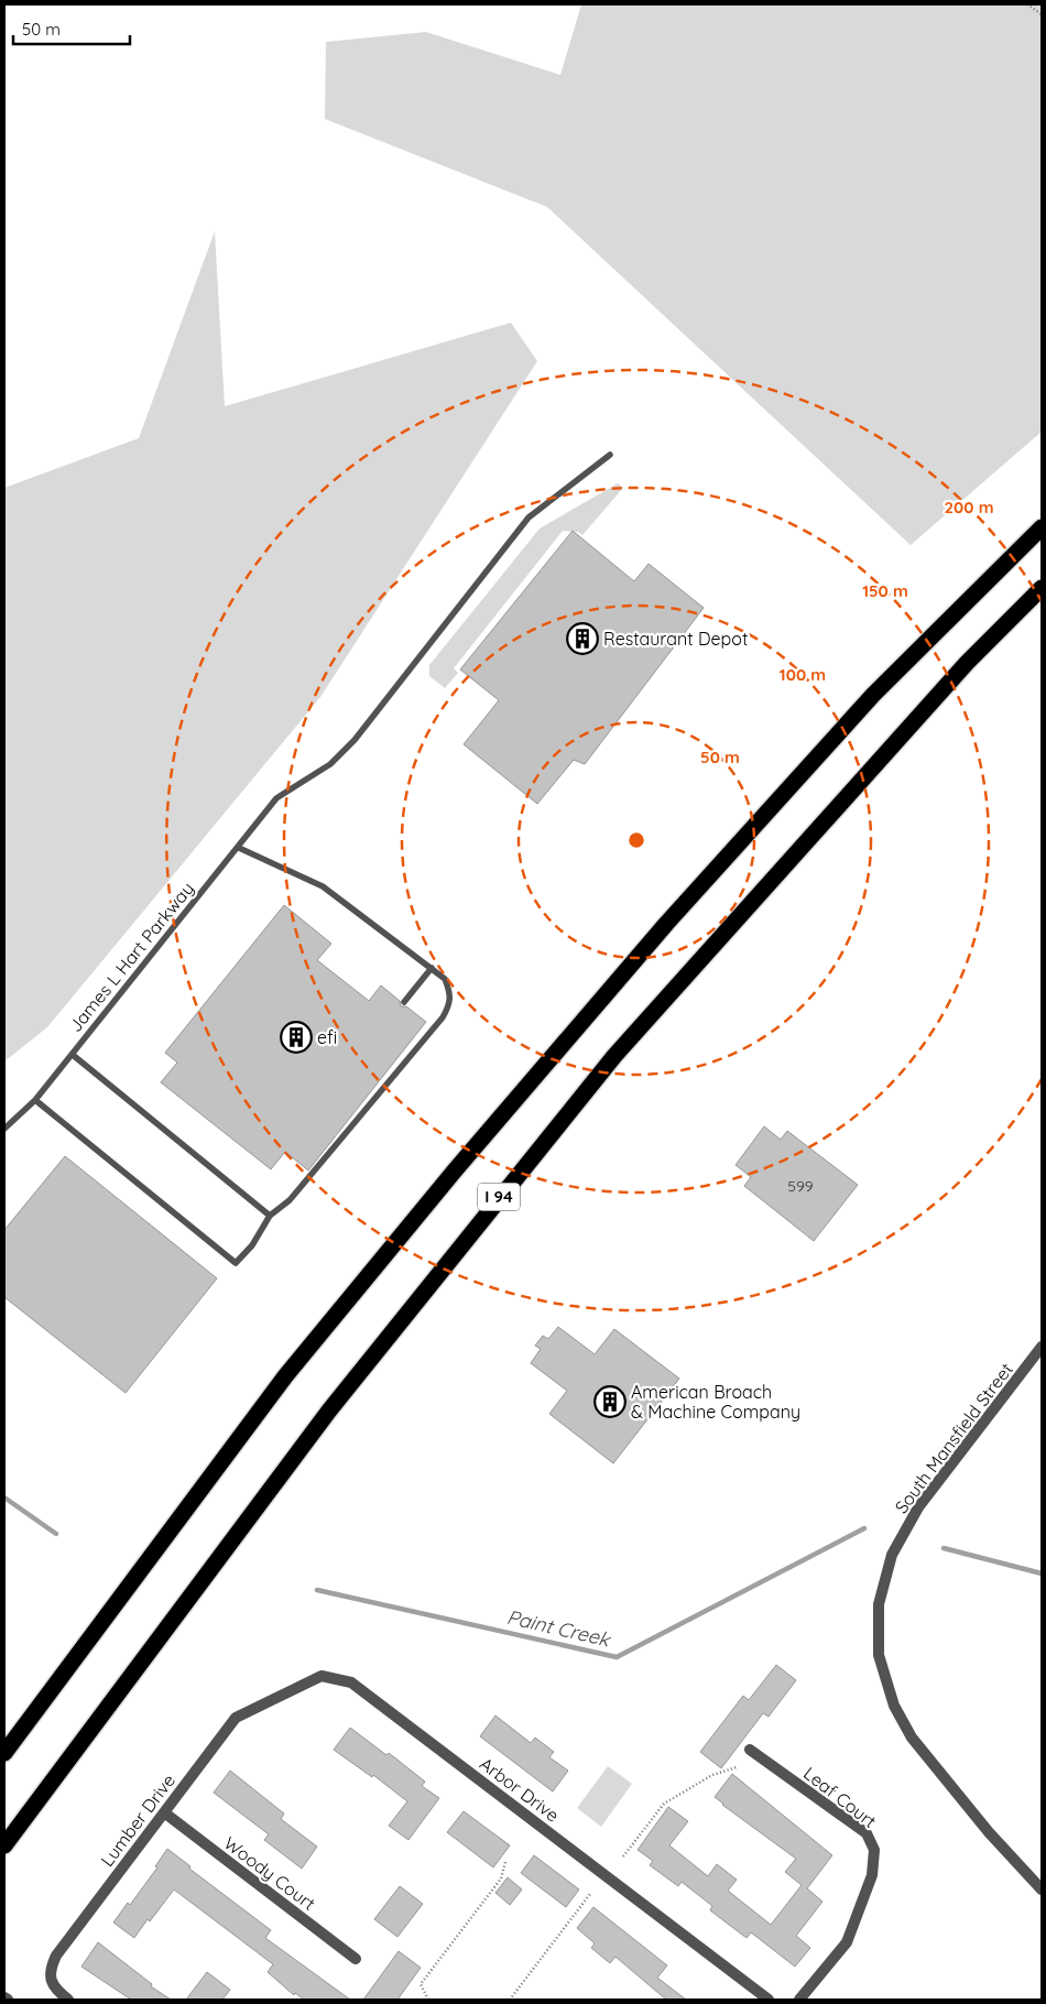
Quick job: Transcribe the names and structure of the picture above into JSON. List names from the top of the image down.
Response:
{
  "streets": {
    "highway": ["I 94"],
    "street": [
      "South Mansfield Street",
      "Arbor Drive",
      "Leaf Court",
      "Lumber Drive",
      "Woody Court"
    ],
    "lane": ["James L Hart Parkway"]
  },
  "crossings": [
    ["Arbor Drive", "Lumber Drive"],
    ["Lumber Drive", "Woody Court"]
  ],
  "water": ["Paint Creek"],
  "places": {
    "building": ["Restaurant Depot", "efi", "American Broach & Machine Company"]
  },
  "house_numbers": ["599"],
  "scale_bar": "50 m",
  "rings": [
    "200 m",
    "150 m",
    "100 m",
    "50 m"
  ]
}
